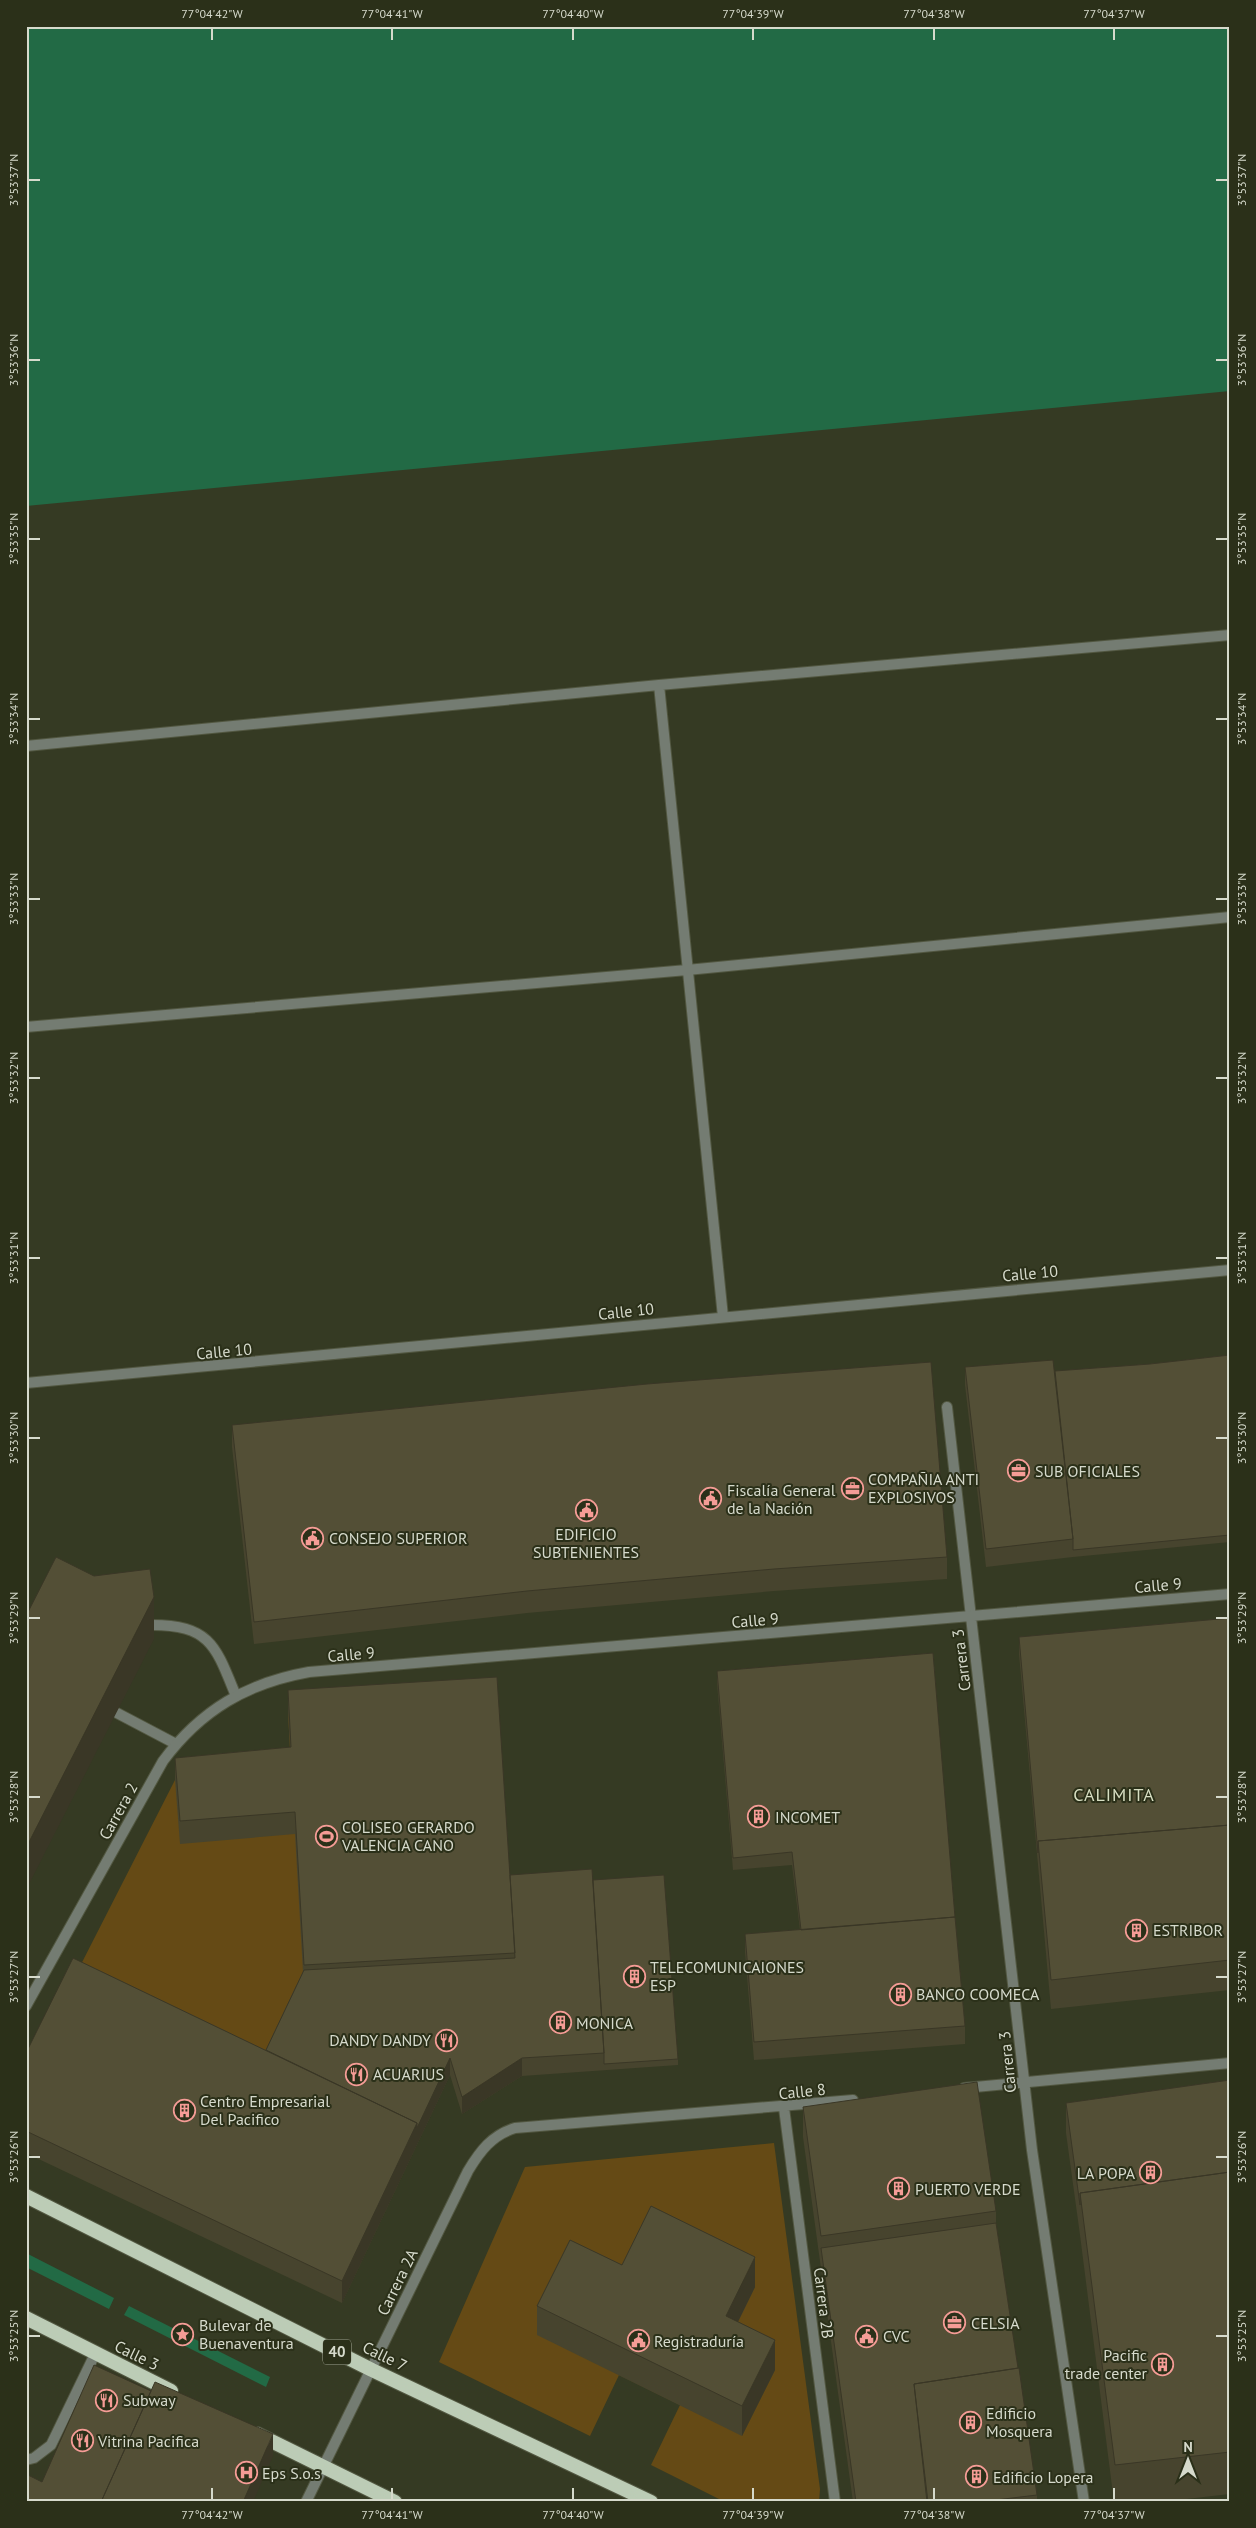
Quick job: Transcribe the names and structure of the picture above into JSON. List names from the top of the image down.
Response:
{
  "streets": {
    "highway": ["40", "Calle 3", "Calle 7"],
    "street": [
      "Calle 10",
      "Calle 9",
      "Carrera 3",
      "Carrera 2",
      "Calle 8",
      "Carrera 2A",
      "Carrera 2B"
    ]
  },
  "crossings": [
    ["Calle 9", "Carrera 3"],
    ["Calle 9", "Carrera 2"],
    ["Calle 8", "Carrera 2A"],
    ["Calle 8", "Carrera 2B"],
    ["Carrera 2A", "Calle 7"]
  ],
  "districts": ["CALIMITA"],
  "places": {
    "office": ["SUB OFICIALES", "COMPAÑIA ANTI EXPLOSIVOS", "CELSIA"],
    "public building": [
      "Fiscalía General de la Nación",
      "EDIFICIO SUBTENIENTES",
      "CONSEJO SUPERIOR",
      "CVC",
      "Registraduría"
    ],
    "building": [
      "INCOMET",
      "ESTRIBOR",
      "TELECOMUNICAIONES ESP",
      "BANCO COOMECA",
      "MONICA",
      "Centro Empresarial Del Pacifico",
      "LA POPA",
      "PUERTO VERDE",
      "Pacific trade center",
      "Edificio Mosquera",
      "Edificio Lopera"
    ],
    "sports": ["COLISEO GERARDO VALENCIA CANO"],
    "restaurant": [
      "DANDY DANDY",
      "ACUARIUS",
      "Subway",
      "Vitrina Pacifica"
    ],
    "place": ["Bulevar de Buenaventura"],
    "hospital": ["Eps S.o.s"]
  },
  "north": "top",
  "coordinates": [
    "77°04'42\"W",
    "77°04'41\"W",
    "77°04'40\"W",
    "77°04'39\"W",
    "77°04'38\"W",
    "77°04'37\"W",
    "3°53'37\"N",
    "3°53'36\"N",
    "3°53'35\"N",
    "3°53'34\"N",
    "3°53'33\"N",
    "3°53'32\"N",
    "3°53'31\"N",
    "3°53'30\"N",
    "3°53'29\"N",
    "3°53'28\"N",
    "3°53'27\"N",
    "3°53'26\"N",
    "3°53'25\"N"
  ]
}
